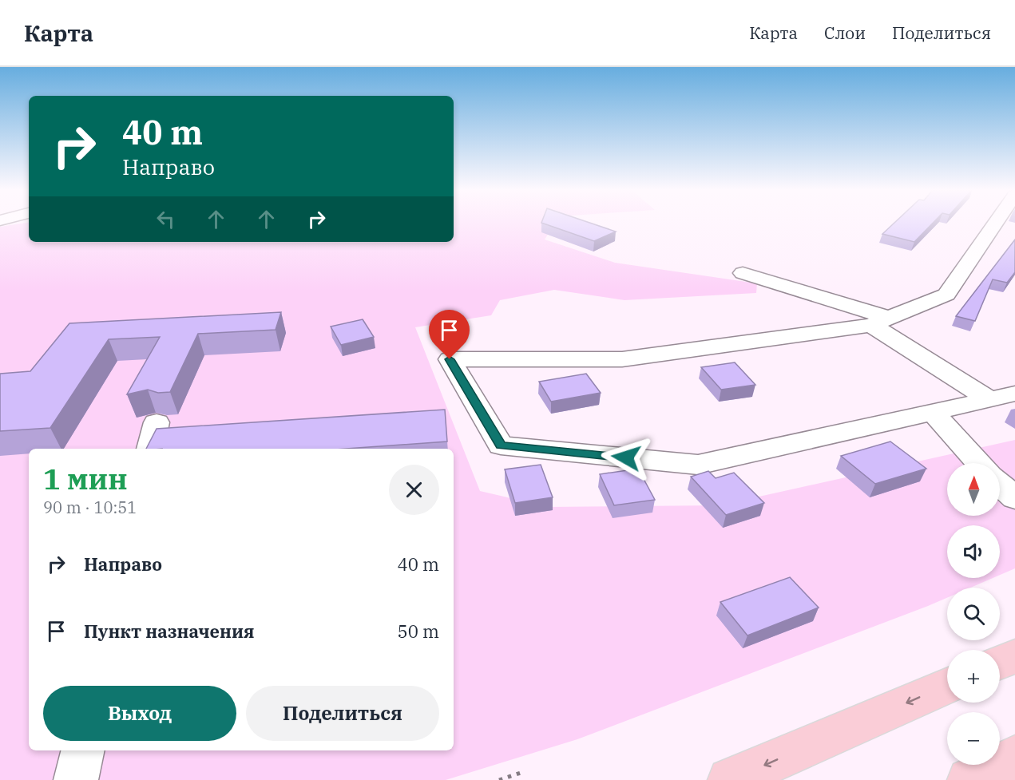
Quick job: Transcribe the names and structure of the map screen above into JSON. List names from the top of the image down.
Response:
{
  "north": "top",
  "page": {
    "header": "Карта",
    "nav": ["Карта", "Слои", "Поделиться"],
    "turn": ["40 m", "Направо"],
    "heading": ["1 мин", "90 m · 10:51"],
    "map_buttons": ["+", "−"],
    "list": [
      {
        "name": "Направо",
        "value": "40 m"
      },
      {
        "name": "Пункт назначения",
        "value": "50 m"
      }
    ],
    "buttons": ["Выход", "Поделиться"]
  }
}
